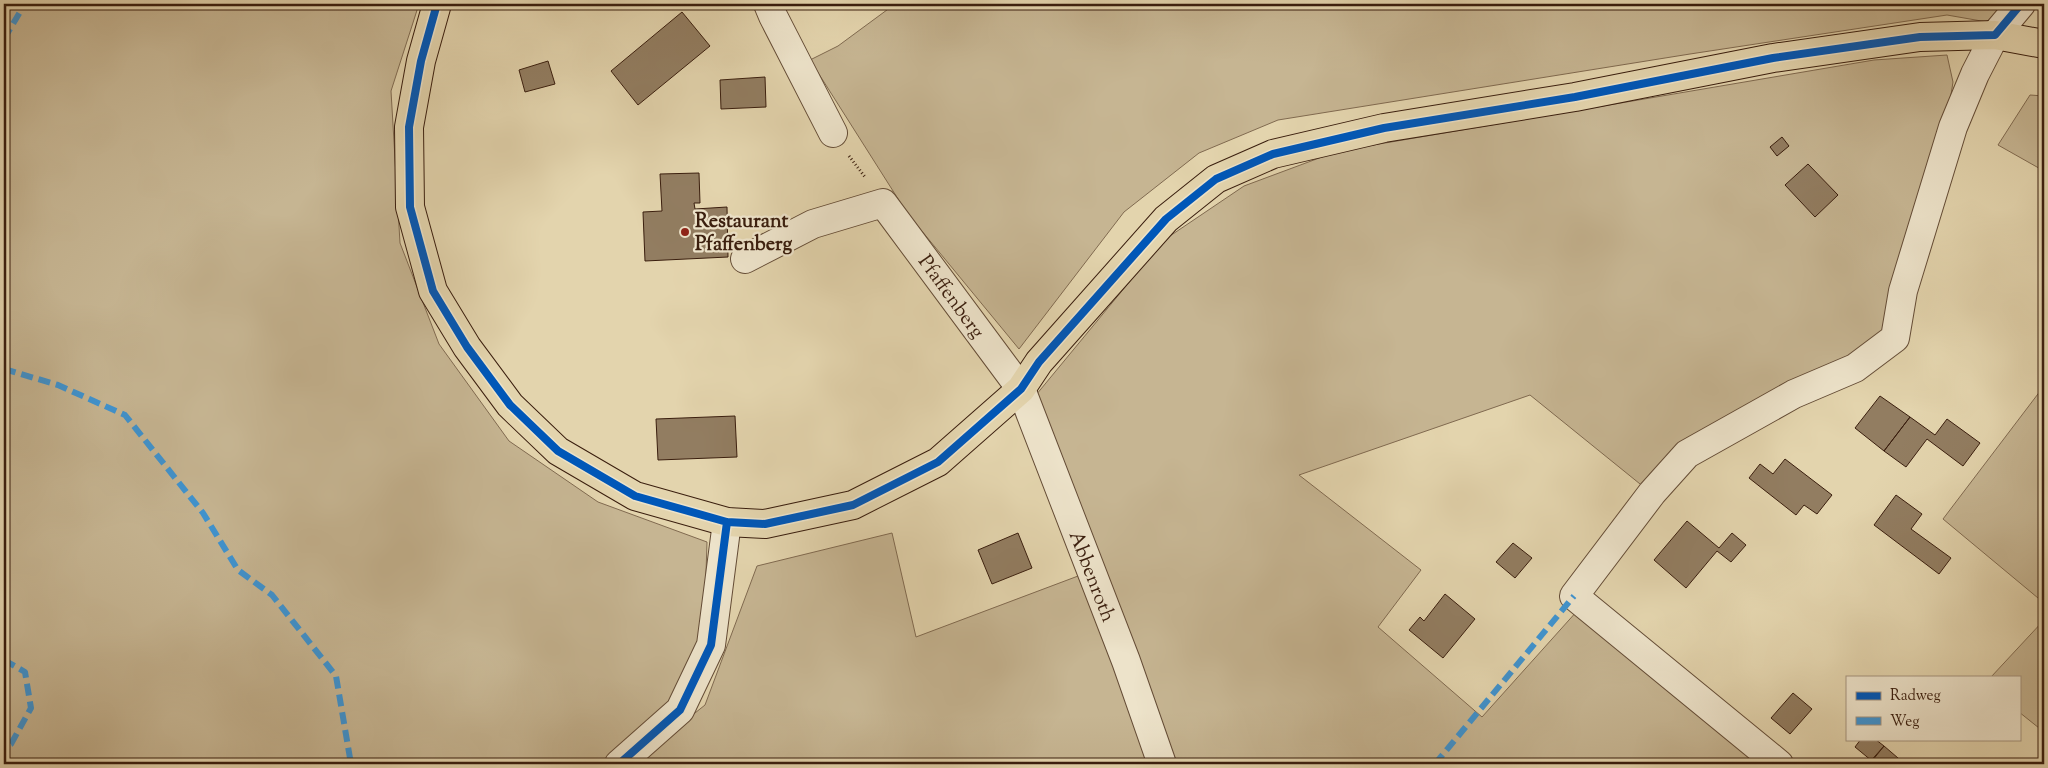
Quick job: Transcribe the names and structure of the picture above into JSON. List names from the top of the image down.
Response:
{
  "streets": {
    "street": ["Pfaffenberg", "Abbenroth"]
  },
  "crossings": [
    ["Pfaffenberg", "Abbenroth"]
  ],
  "places": ["Restaurant Pfaffenberg"],
  "legend": ["Radweg", "Weg"]
}
